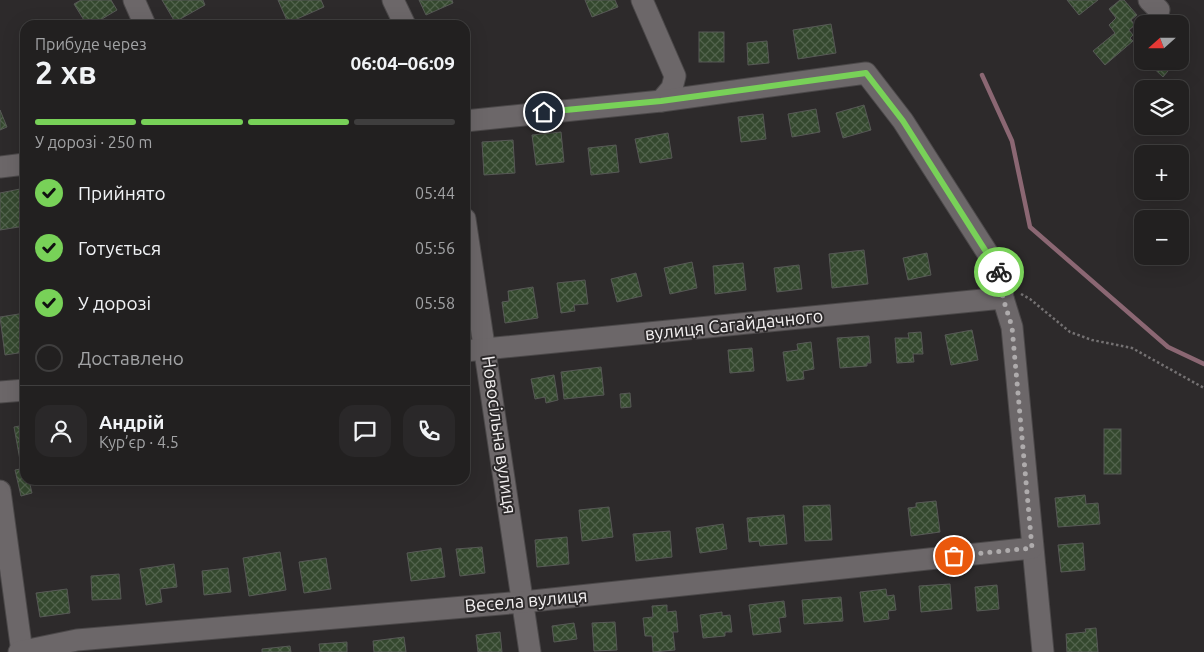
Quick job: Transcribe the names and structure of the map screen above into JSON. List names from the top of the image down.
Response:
{
  "streets": {
    "street": ["вулиця Сагайдачного", "Новосільна вулиця", "Весела вулиця"]
  },
  "crossings": [
    ["вулиця Сагайдачного", "Новосільна вулиця"],
    ["Новосільна вулиця", "Весела вулиця"]
  ],
  "north": "left",
  "page": {
    "map_buttons": ["+", "−"],
    "heading": ["2 хв", "Прибуде через", "06:04–06:09"],
    "panel": ["Андрій", "Кур’єр · 4.5"],
    "bar": "У дорозі · 250 m",
    "list": [
      ["Прийнято", "05:44"],
      ["Готується", "05:56"],
      ["У дорозі", "05:58"],
      "Доставлено"
    ]
  }
}
